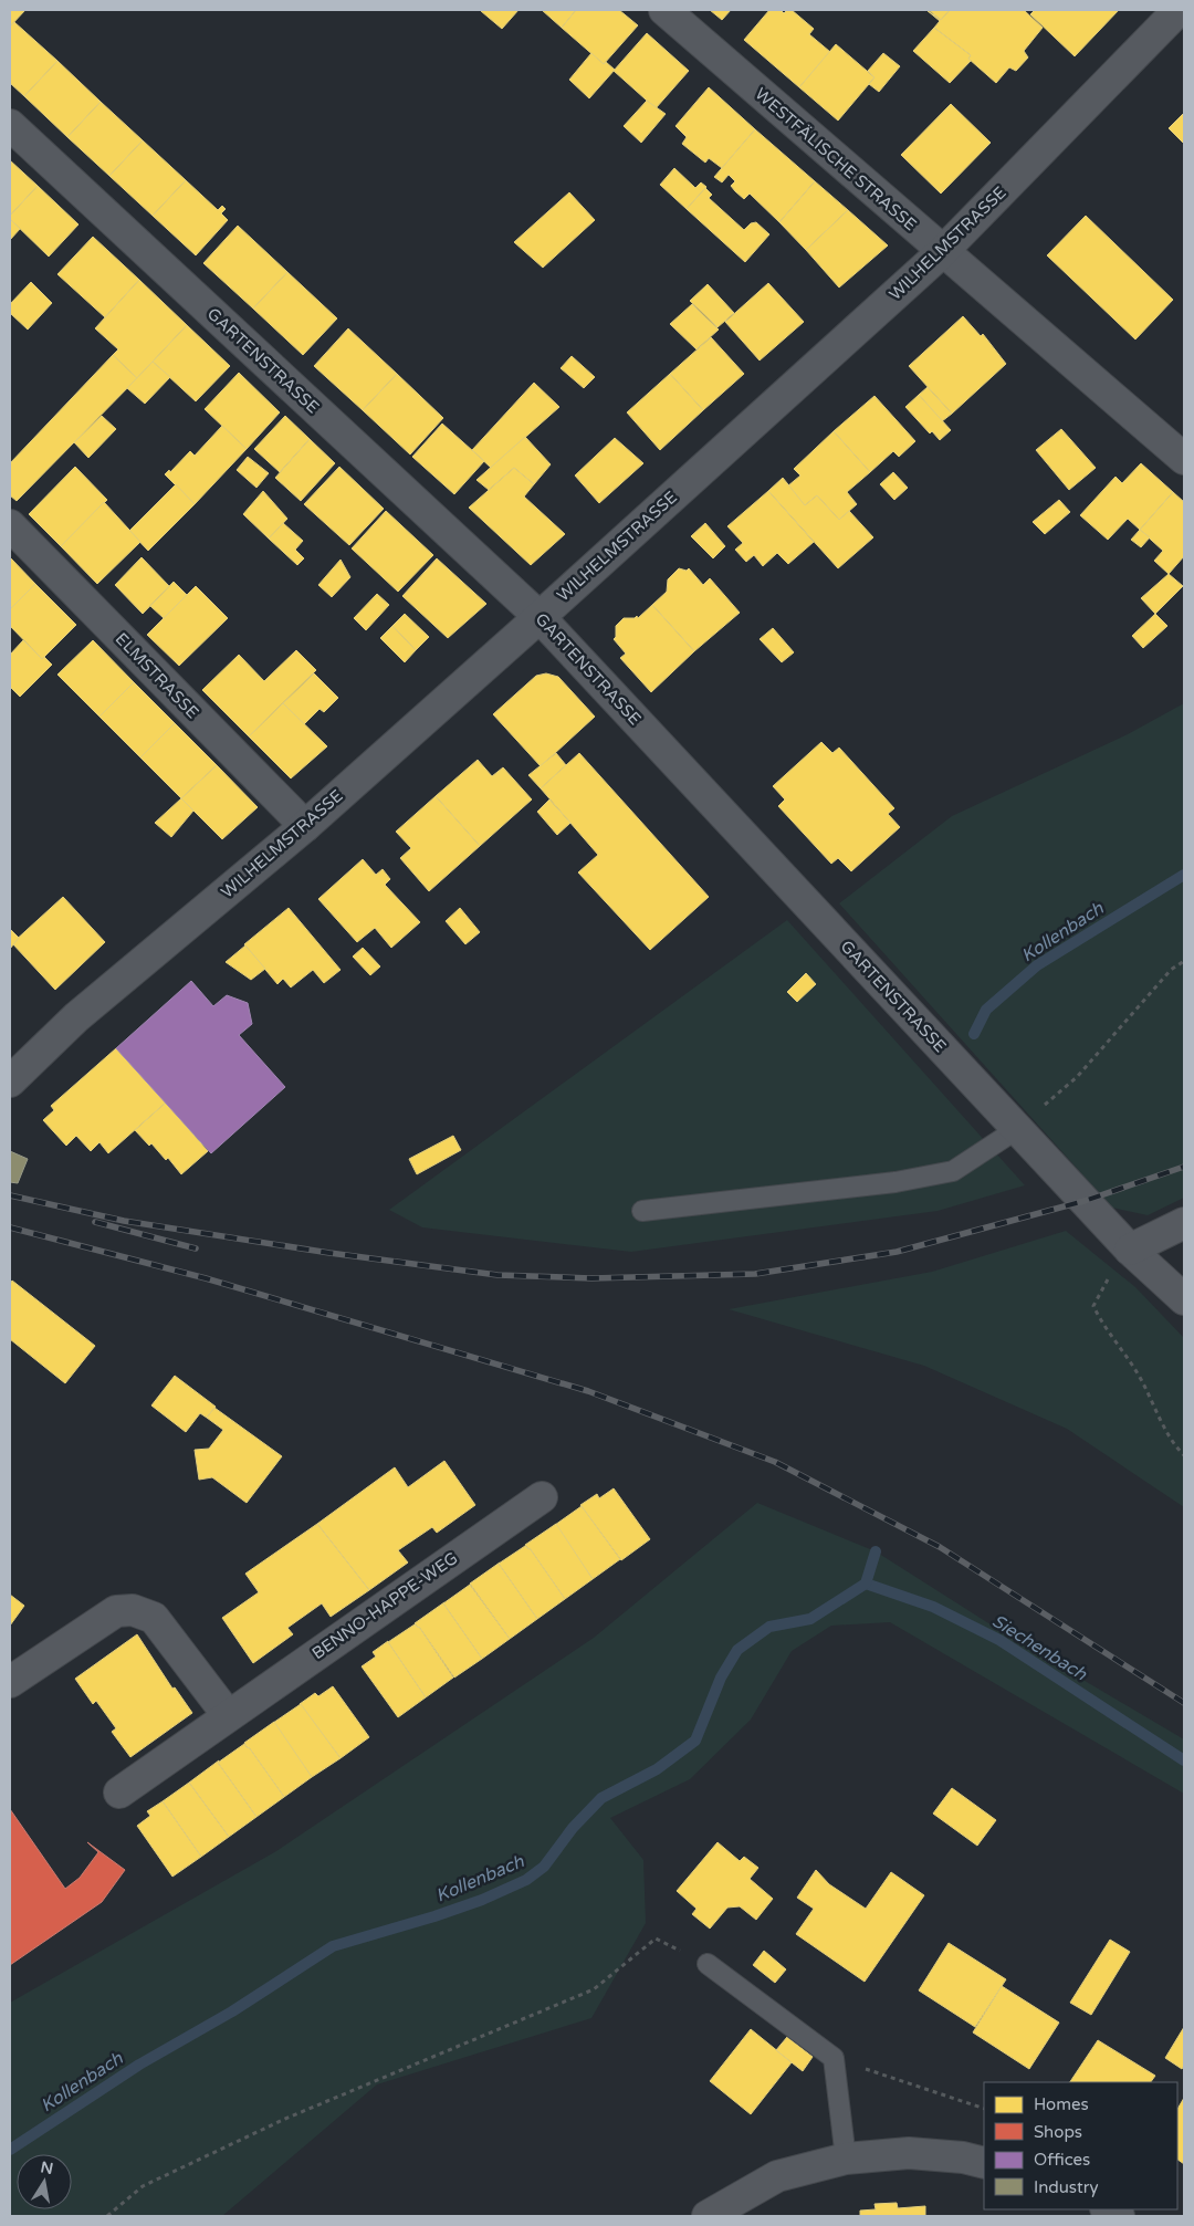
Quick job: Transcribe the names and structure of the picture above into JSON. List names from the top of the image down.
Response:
{
  "streets": {
    "street": [
      "WESTFÄLISCHE STRASSE",
      "WILHELMSTRASSE",
      "GARTENSTRASSE",
      "ELMSTRASSE",
      "BENNO-HAPPE-WEG"
    ]
  },
  "crossings": [
    ["WESTFÄLISCHE STRASSE", "WILHELMSTRASSE"],
    ["WILHELMSTRASSE", "GARTENSTRASSE"],
    ["WILHELMSTRASSE", "ELMSTRASSE"]
  ],
  "water": ["Kollenbach", "Siechenbach"],
  "legend": [
    "Homes",
    "Shops",
    "Offices",
    "Industry"
  ],
  "north": "top"
}
